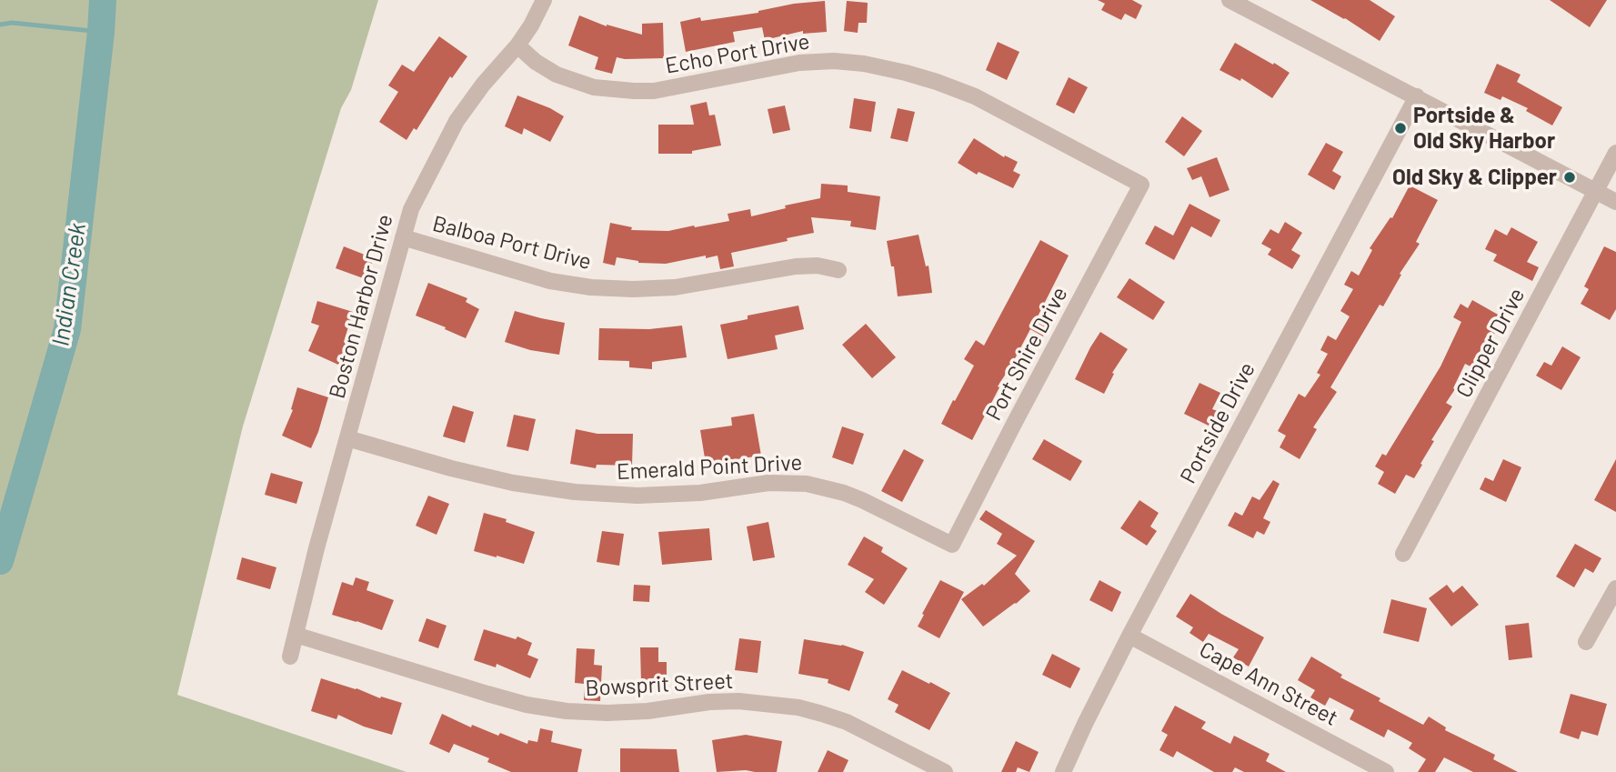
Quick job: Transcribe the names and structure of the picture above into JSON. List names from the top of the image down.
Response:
{
  "streets": {
    "street": [
      "Echo Port Drive",
      "Balboa Port Drive",
      "Boston Harbor Drive",
      "Clipper Drive",
      "Port Shire Drive",
      "Portside Drive",
      "Emerald Point Drive",
      "Cape Ann Street",
      "Bowsprit Street"
    ]
  },
  "crossings": [
    ["Echo Port Drive", "Boston Harbor Drive"],
    ["Echo Port Drive", "Port Shire Drive"],
    ["Balboa Port Drive", "Boston Harbor Drive"],
    ["Boston Harbor Drive", "Emerald Point Drive"],
    ["Boston Harbor Drive", "Bowsprit Street"],
    ["Port Shire Drive", "Emerald Point Drive"],
    ["Portside Drive", "Cape Ann Street"]
  ],
  "water": ["Indian Creek"],
  "places": ["Portside & Old Sky Harbor", "Old Sky & Clipper"]
}
